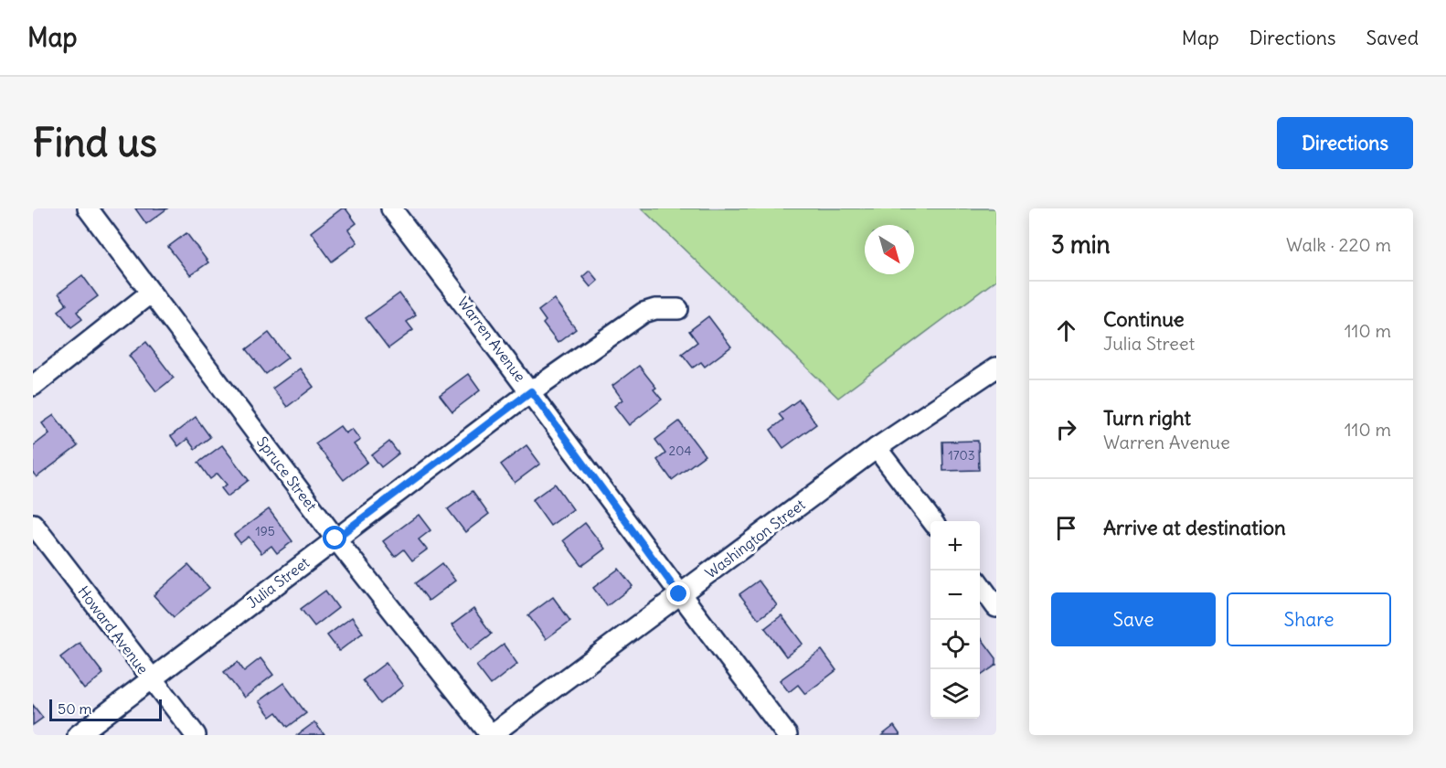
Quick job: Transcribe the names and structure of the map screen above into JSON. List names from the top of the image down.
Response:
{
  "streets": {
    "street": [
      "Warren Avenue",
      "Spruce Street",
      "Washington Street",
      "Julia Street",
      "Howard Avenue"
    ]
  },
  "crossings": [
    ["Warren Avenue", "Washington Street"],
    ["Warren Avenue", "Julia Street"],
    ["Spruce Street", "Washington Street"],
    ["Spruce Street", "Julia Street"],
    ["Julia Street", "Howard Avenue"]
  ],
  "house_numbers": ["204", "1703", "195"],
  "scale_bar": "50 m",
  "north": "bottom right",
  "page": {
    "header": "Map",
    "nav": ["Map", "Directions", "Saved"],
    "buttons": [
      "Directions",
      ["Save", "Share"]
    ],
    "title": "Find us",
    "heading": ["3 min", "Walk · 220 m"],
    "list": [
      ["Continue", "Julia Street", "110 m"],
      ["Turn right", "Warren Avenue", "110 m"],
      "Arrive at destination"
    ],
    "map_buttons": ["+", "−"],
    "scale": "50 m"
  }
}
